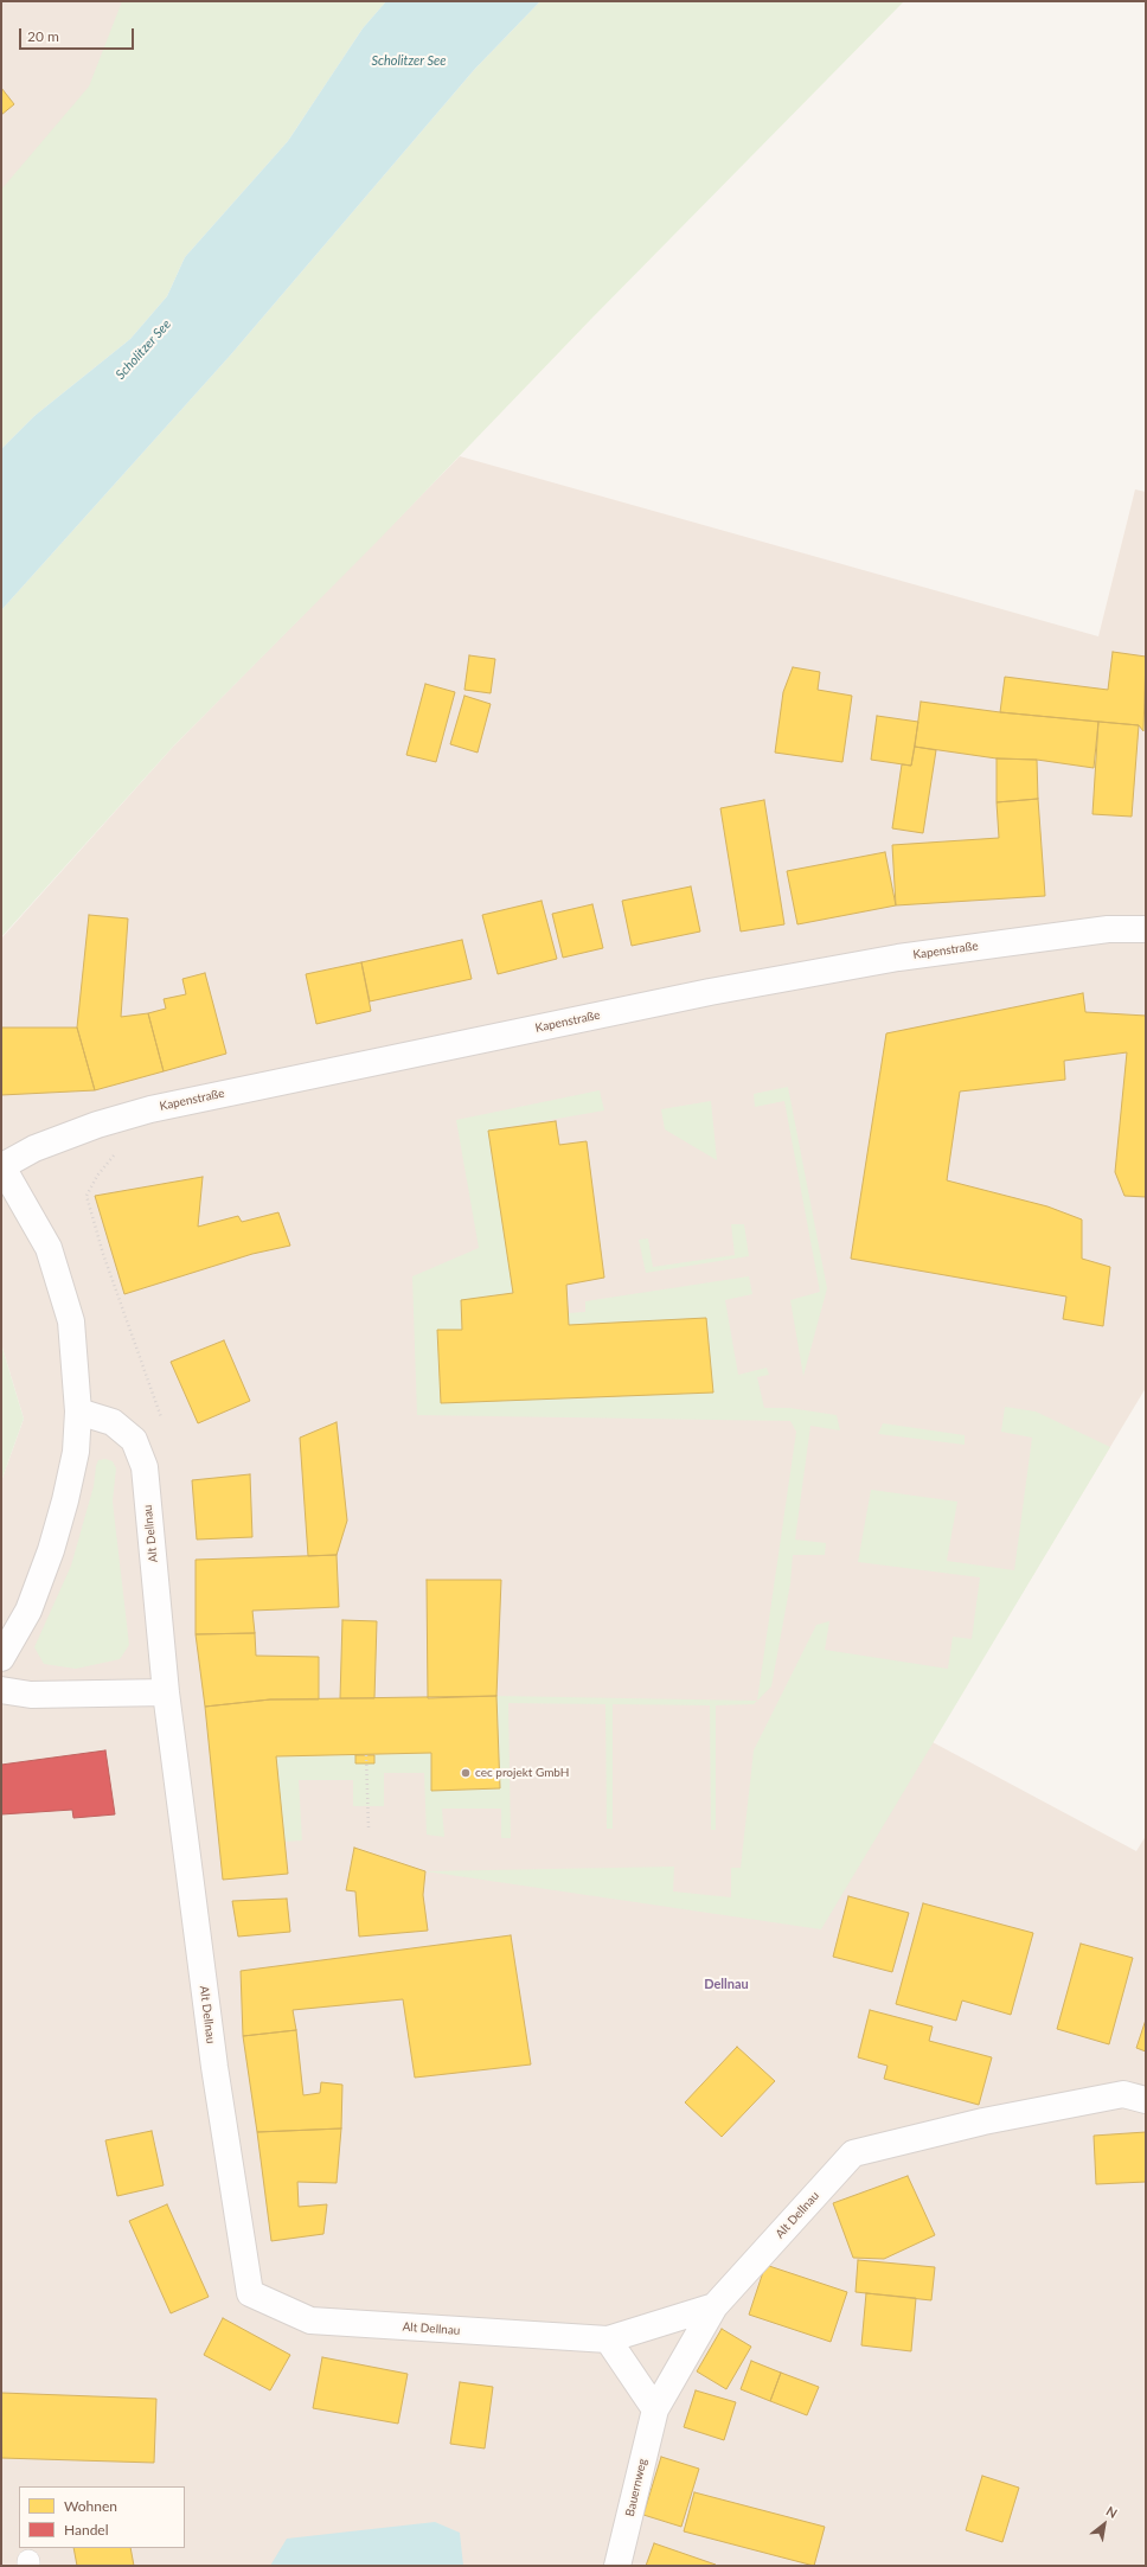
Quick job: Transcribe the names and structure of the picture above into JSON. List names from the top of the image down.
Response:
{
  "streets": {
    "street": ["Kapenstraße", "Alt Dellnau", "Bauernweg"]
  },
  "crossings": [
    ["Alt Dellnau", "Bauernweg"]
  ],
  "districts": ["Dellnau"],
  "water": ["Scholitzer See"],
  "places": ["cec projekt GmbH"],
  "legend": ["Wohnen", "Handel"],
  "scale_bar": "20 m",
  "north": "top right"
}
